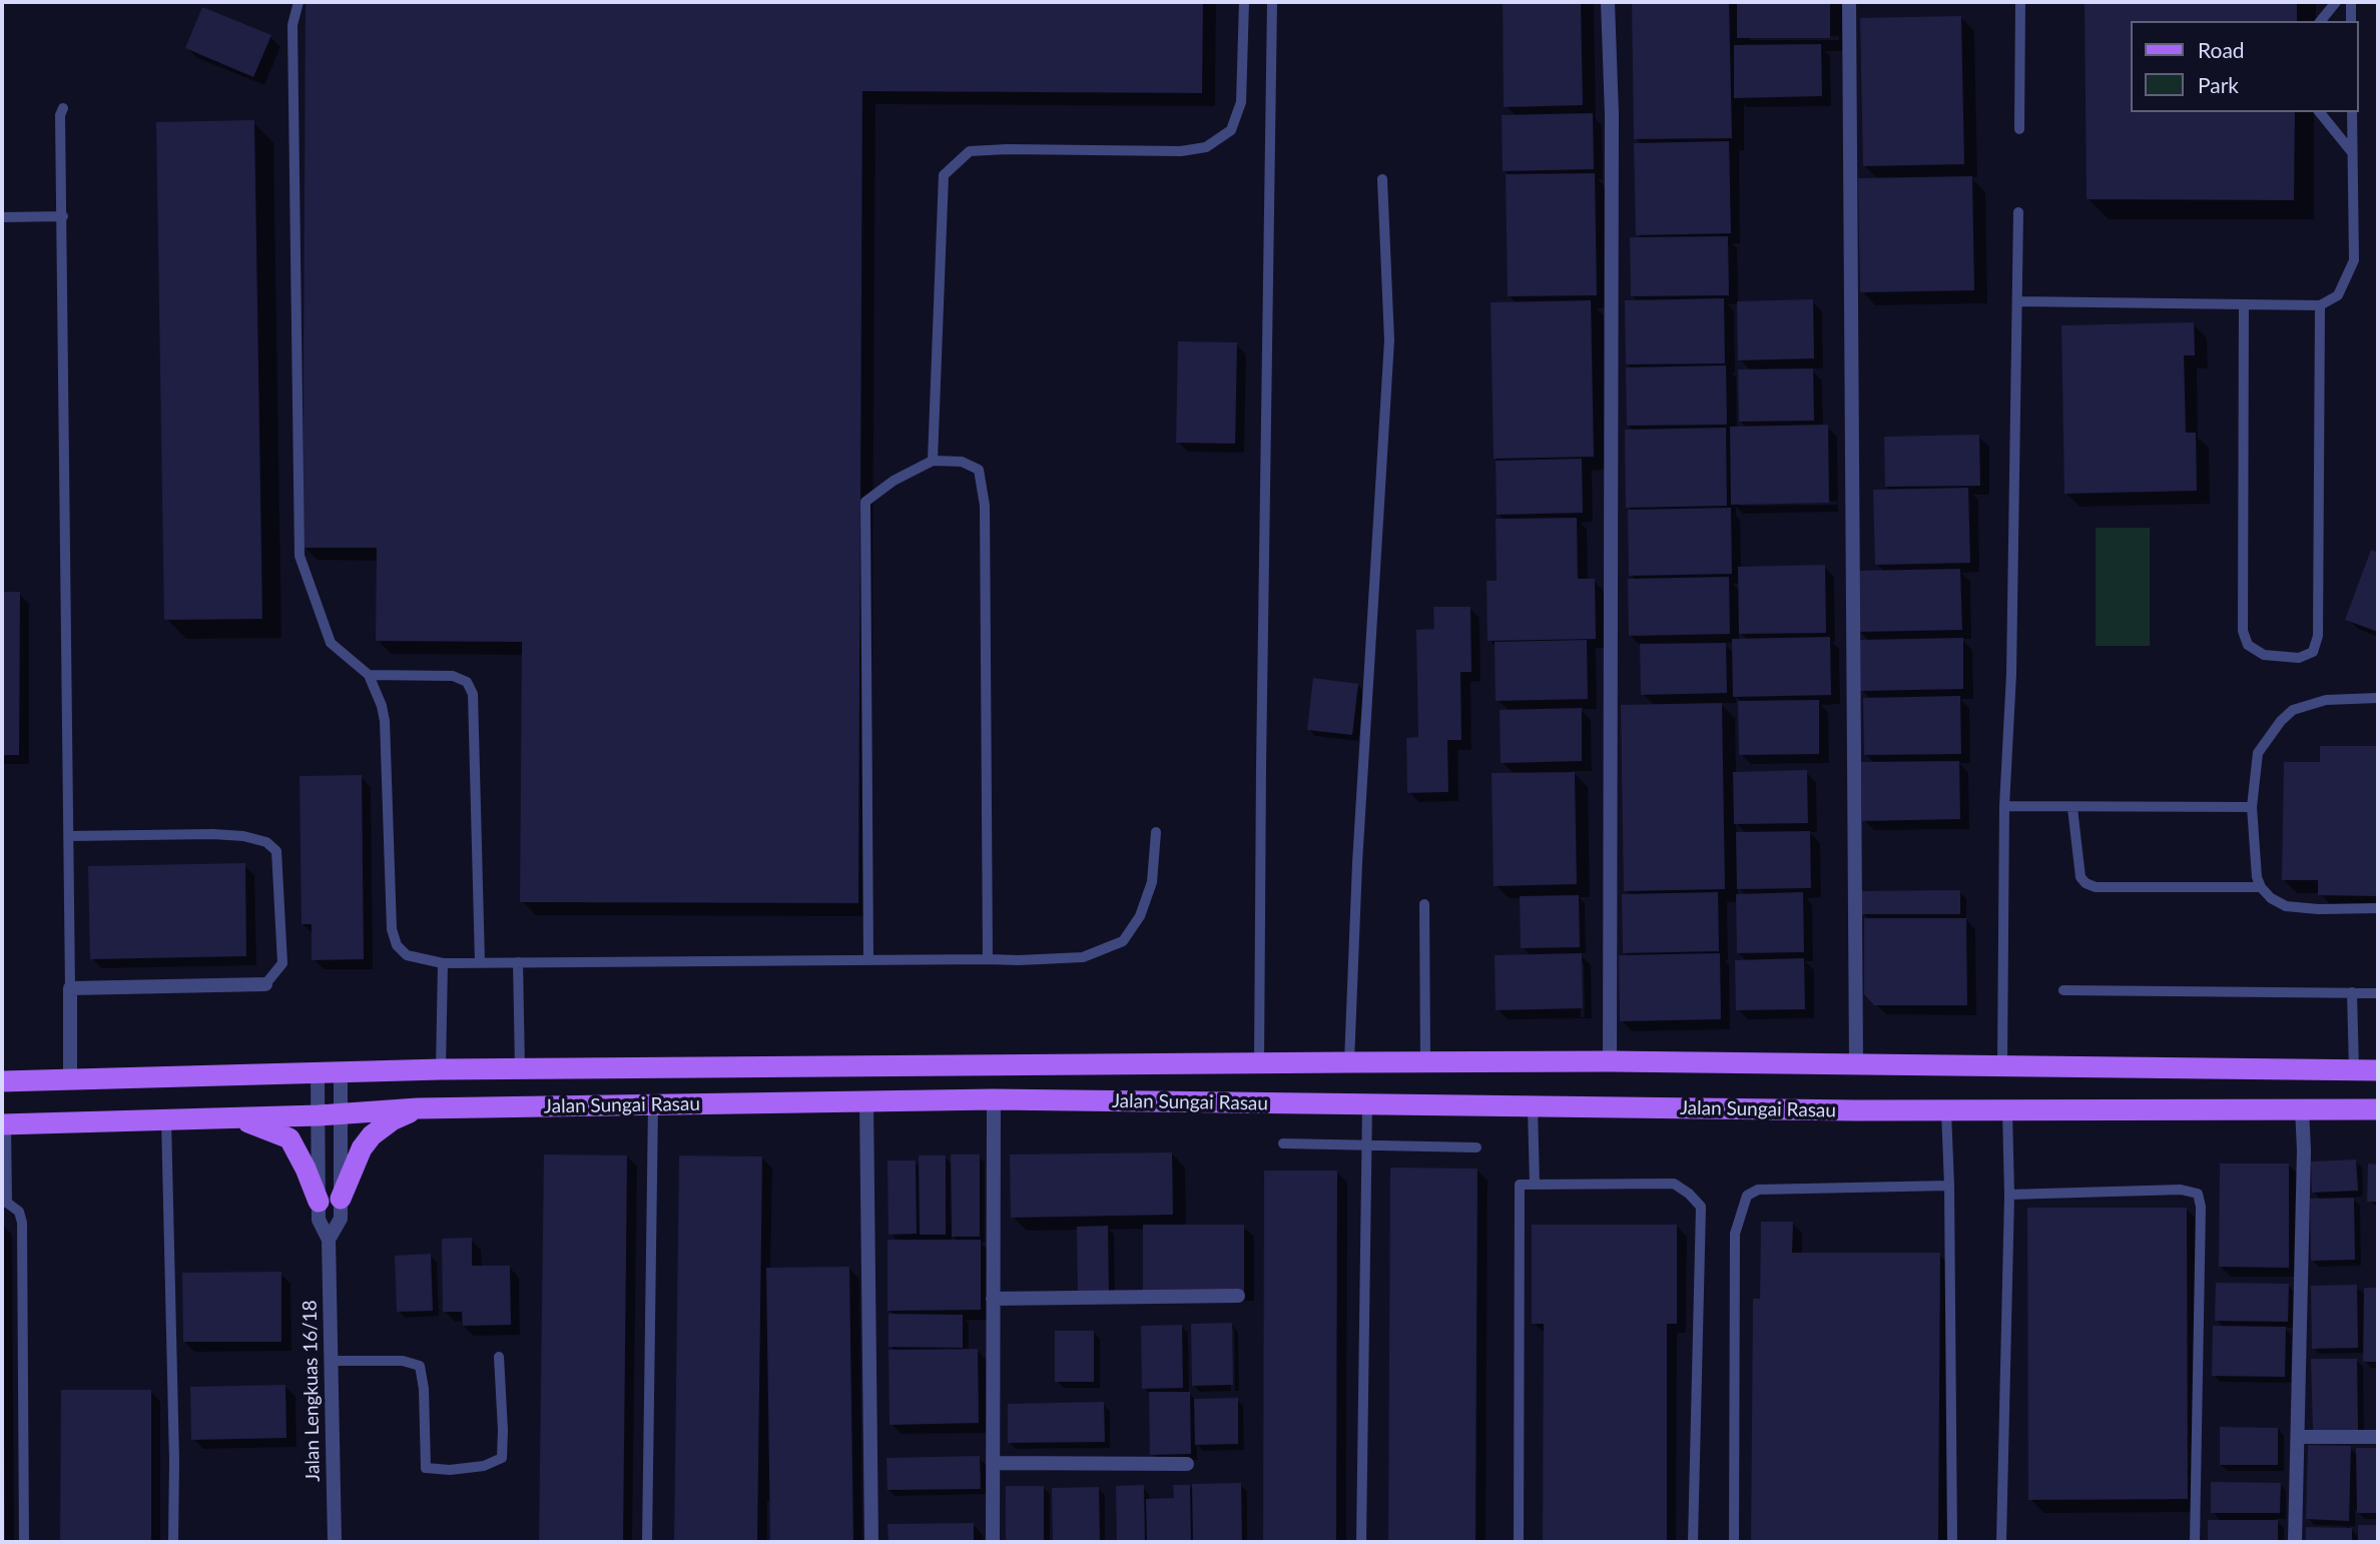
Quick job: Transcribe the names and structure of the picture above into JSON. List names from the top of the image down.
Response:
{
  "streets": {
    "main road": ["Jalan Sungai Rasau"],
    "street": ["Jalan Lengkuas 16/18"]
  },
  "crossings": [
    ["Jalan Sungai Rasau", "Jalan Lengkuas 16/18"]
  ],
  "legend": ["Road", "Park"]
}
